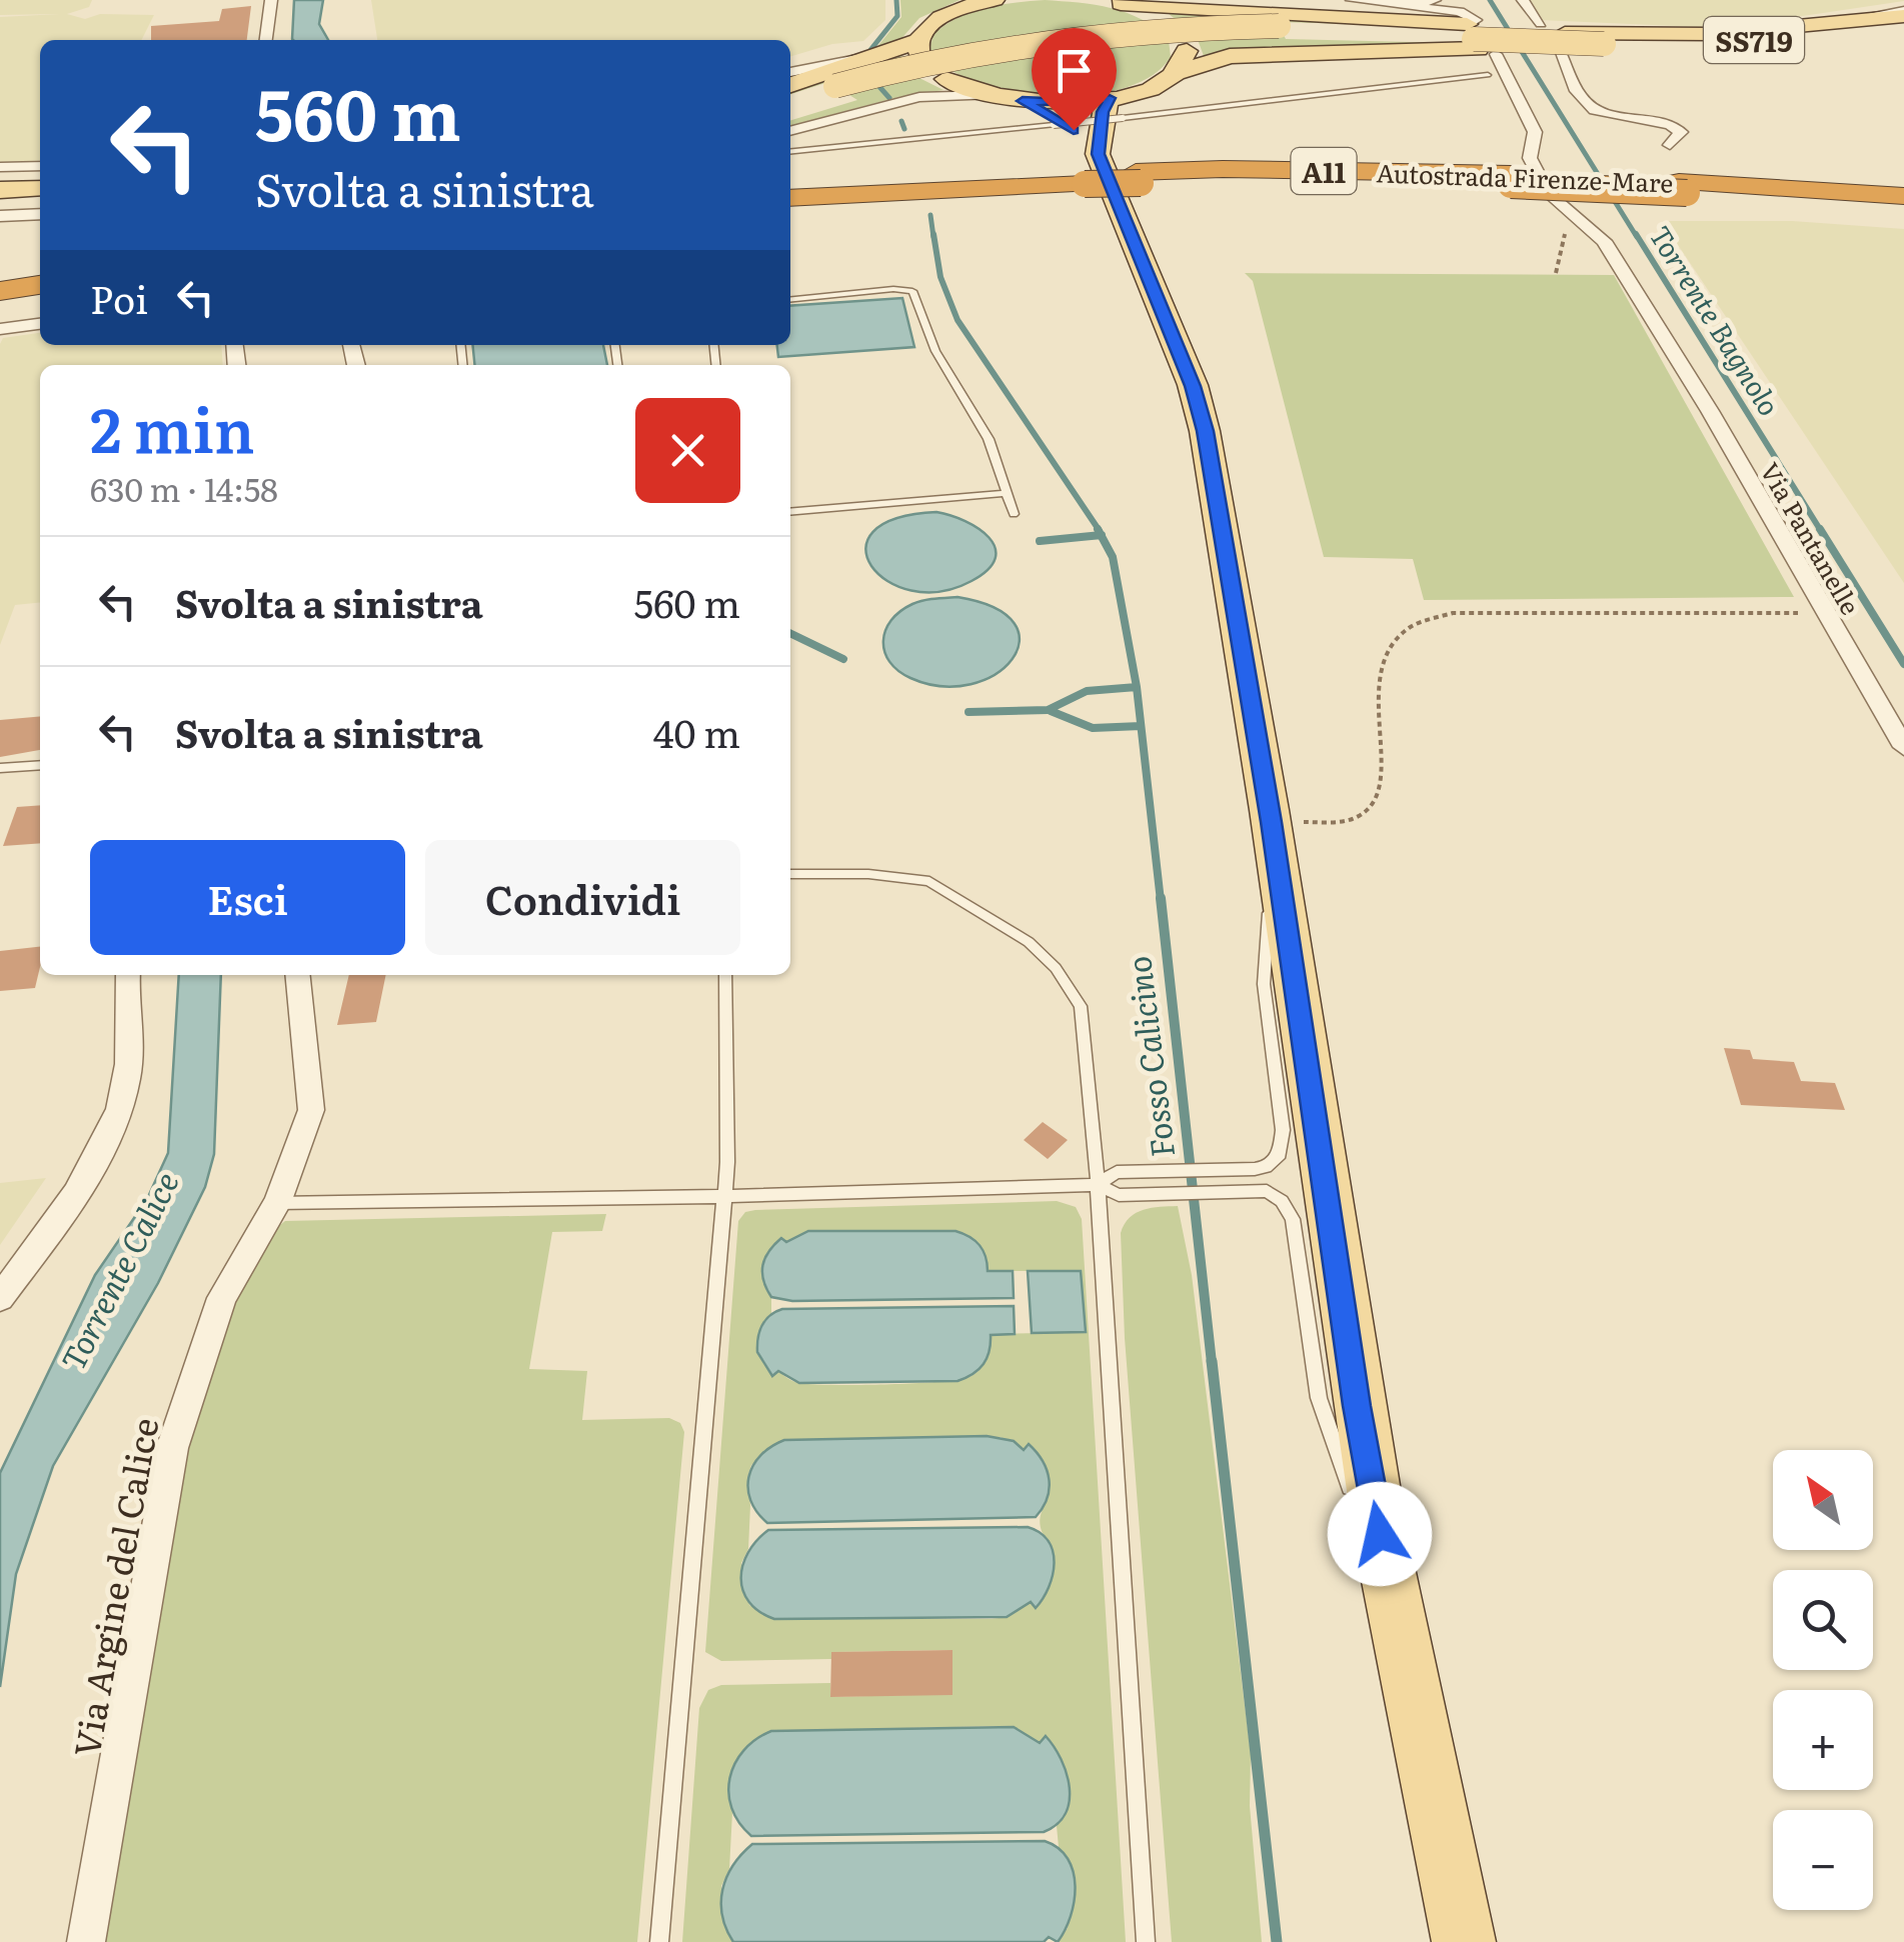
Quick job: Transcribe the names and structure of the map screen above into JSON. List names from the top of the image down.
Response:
{
  "streets": {
    "highway": ["A11", "Autostrada Firenze-Mare"],
    "main road": ["SS719"],
    "street": ["Via Pantanelle", "Via Argine del Calice"]
  },
  "crossings": [
    ["SS719", "Via Pantanelle"]
  ],
  "water": ["Torrente Bagnolo", "Fosso Calicino", "Torrente Calice"],
  "north": "top left",
  "page": {
    "turn": ["560 m", "Svolta a sinistra"],
    "then": "Poi",
    "heading": ["2 min", "630 m · 14:58"],
    "list": [
      {
        "name": "Svolta a sinistra",
        "value": "560 m"
      },
      {
        "name": "Svolta a sinistra",
        "value": "40 m"
      }
    ],
    "buttons": ["Esci", "Condividi"],
    "map_buttons": ["+", "−"]
  }
}
